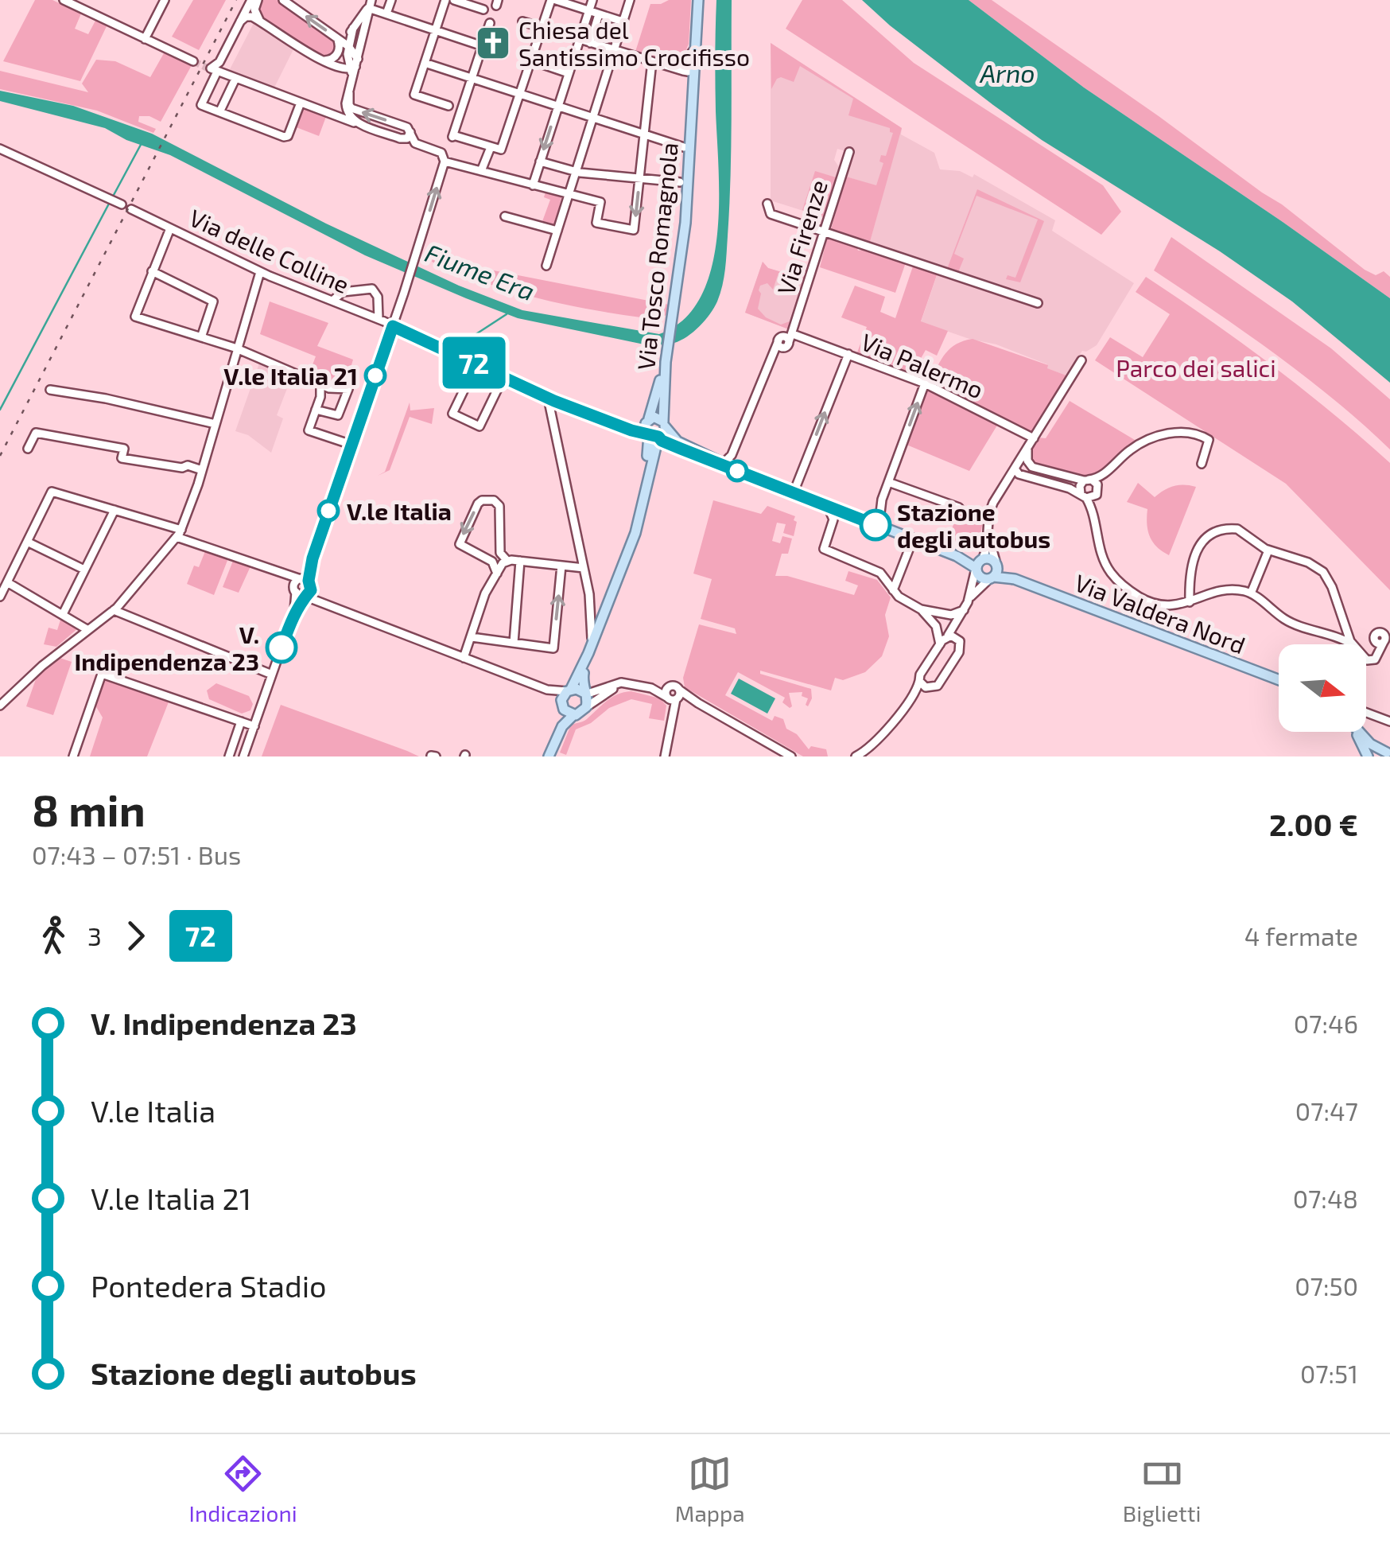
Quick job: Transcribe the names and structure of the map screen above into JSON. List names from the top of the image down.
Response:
{
  "streets": {
    "main road": ["Via Tosco Romagnola", "Via Valdera Nord"],
    "street": ["Via Firenze", "Via delle Colline", "Via Palermo"]
  },
  "crossings": [
    ["Via Firenze", "Via Palermo"]
  ],
  "water": ["Arno", "Fiume Era"],
  "parks": ["Parco dei salici"],
  "places": {
    "church": ["Chiesa del Santissimo Crocifisso"],
    "other": [
      "V.le Italia 21",
      "V.le Italia",
      "Stazione degli autobus",
      "V. Indipendenza 23"
    ]
  },
  "lines": ["bus line 72"],
  "north": "right",
  "page": {
    "on_map": "72",
    "heading": ["8 min", "07:43 – 07:51 · Bus", "2.00 €"],
    "legs": ["3", "72", "4 fermate"],
    "list": [
      {
        "name": "V. Indipendenza 23",
        "value": "07:46"
      },
      {
        "name": "V.le Italia",
        "value": "07:47"
      },
      {
        "name": "V.le Italia 21",
        "value": "07:48"
      },
      {
        "name": "Pontedera Stadio",
        "value": "07:50"
      },
      {
        "name": "Stazione degli autobus",
        "value": "07:51"
      }
    ],
    "tabs": ["Indicazioni", "Mappa", "Biglietti"]
  }
}
